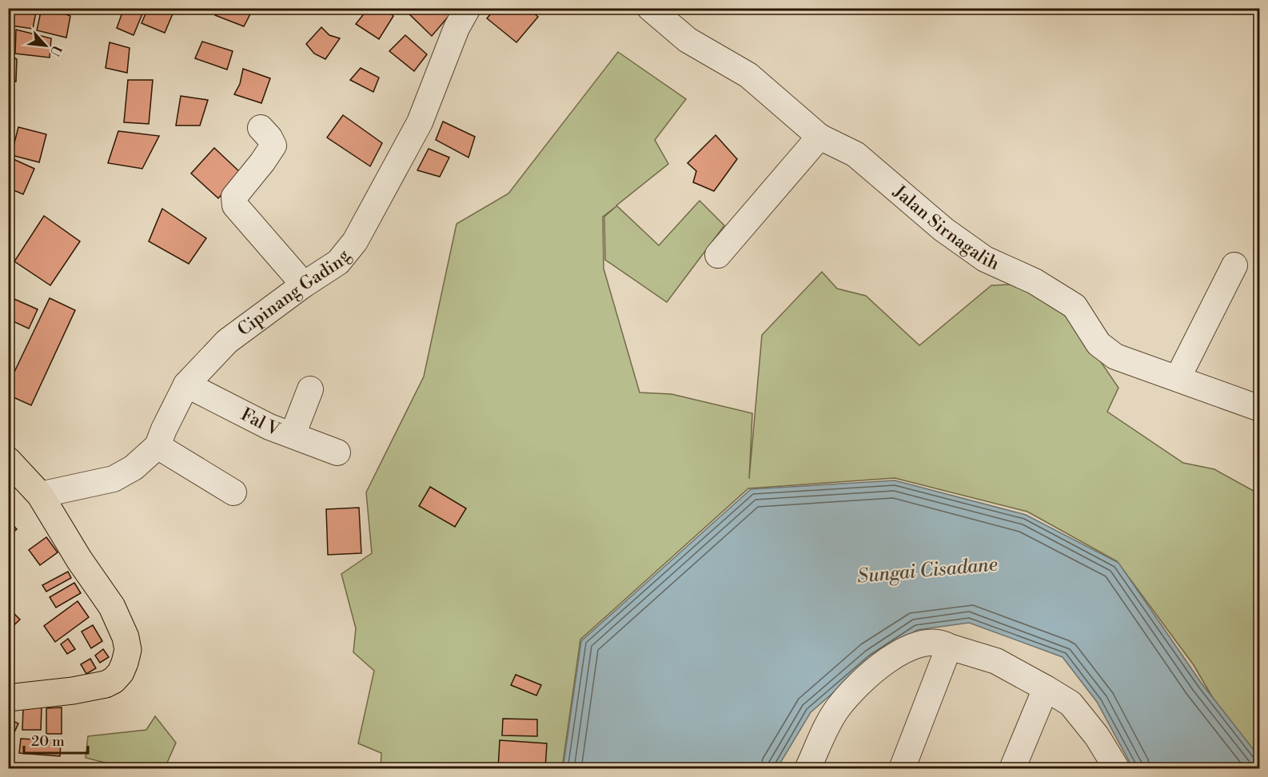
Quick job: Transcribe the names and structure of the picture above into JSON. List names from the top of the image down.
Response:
{
  "streets": {
    "street": ["Jalan Sirnagalih", "Cipinang Gading", "Fal V"]
  },
  "crossings": [
    ["Cipinang Gading", "Fal V"]
  ],
  "water": ["Sungai Cisadane"],
  "scale_bar": "20 m",
  "north": "bottom right"
}
